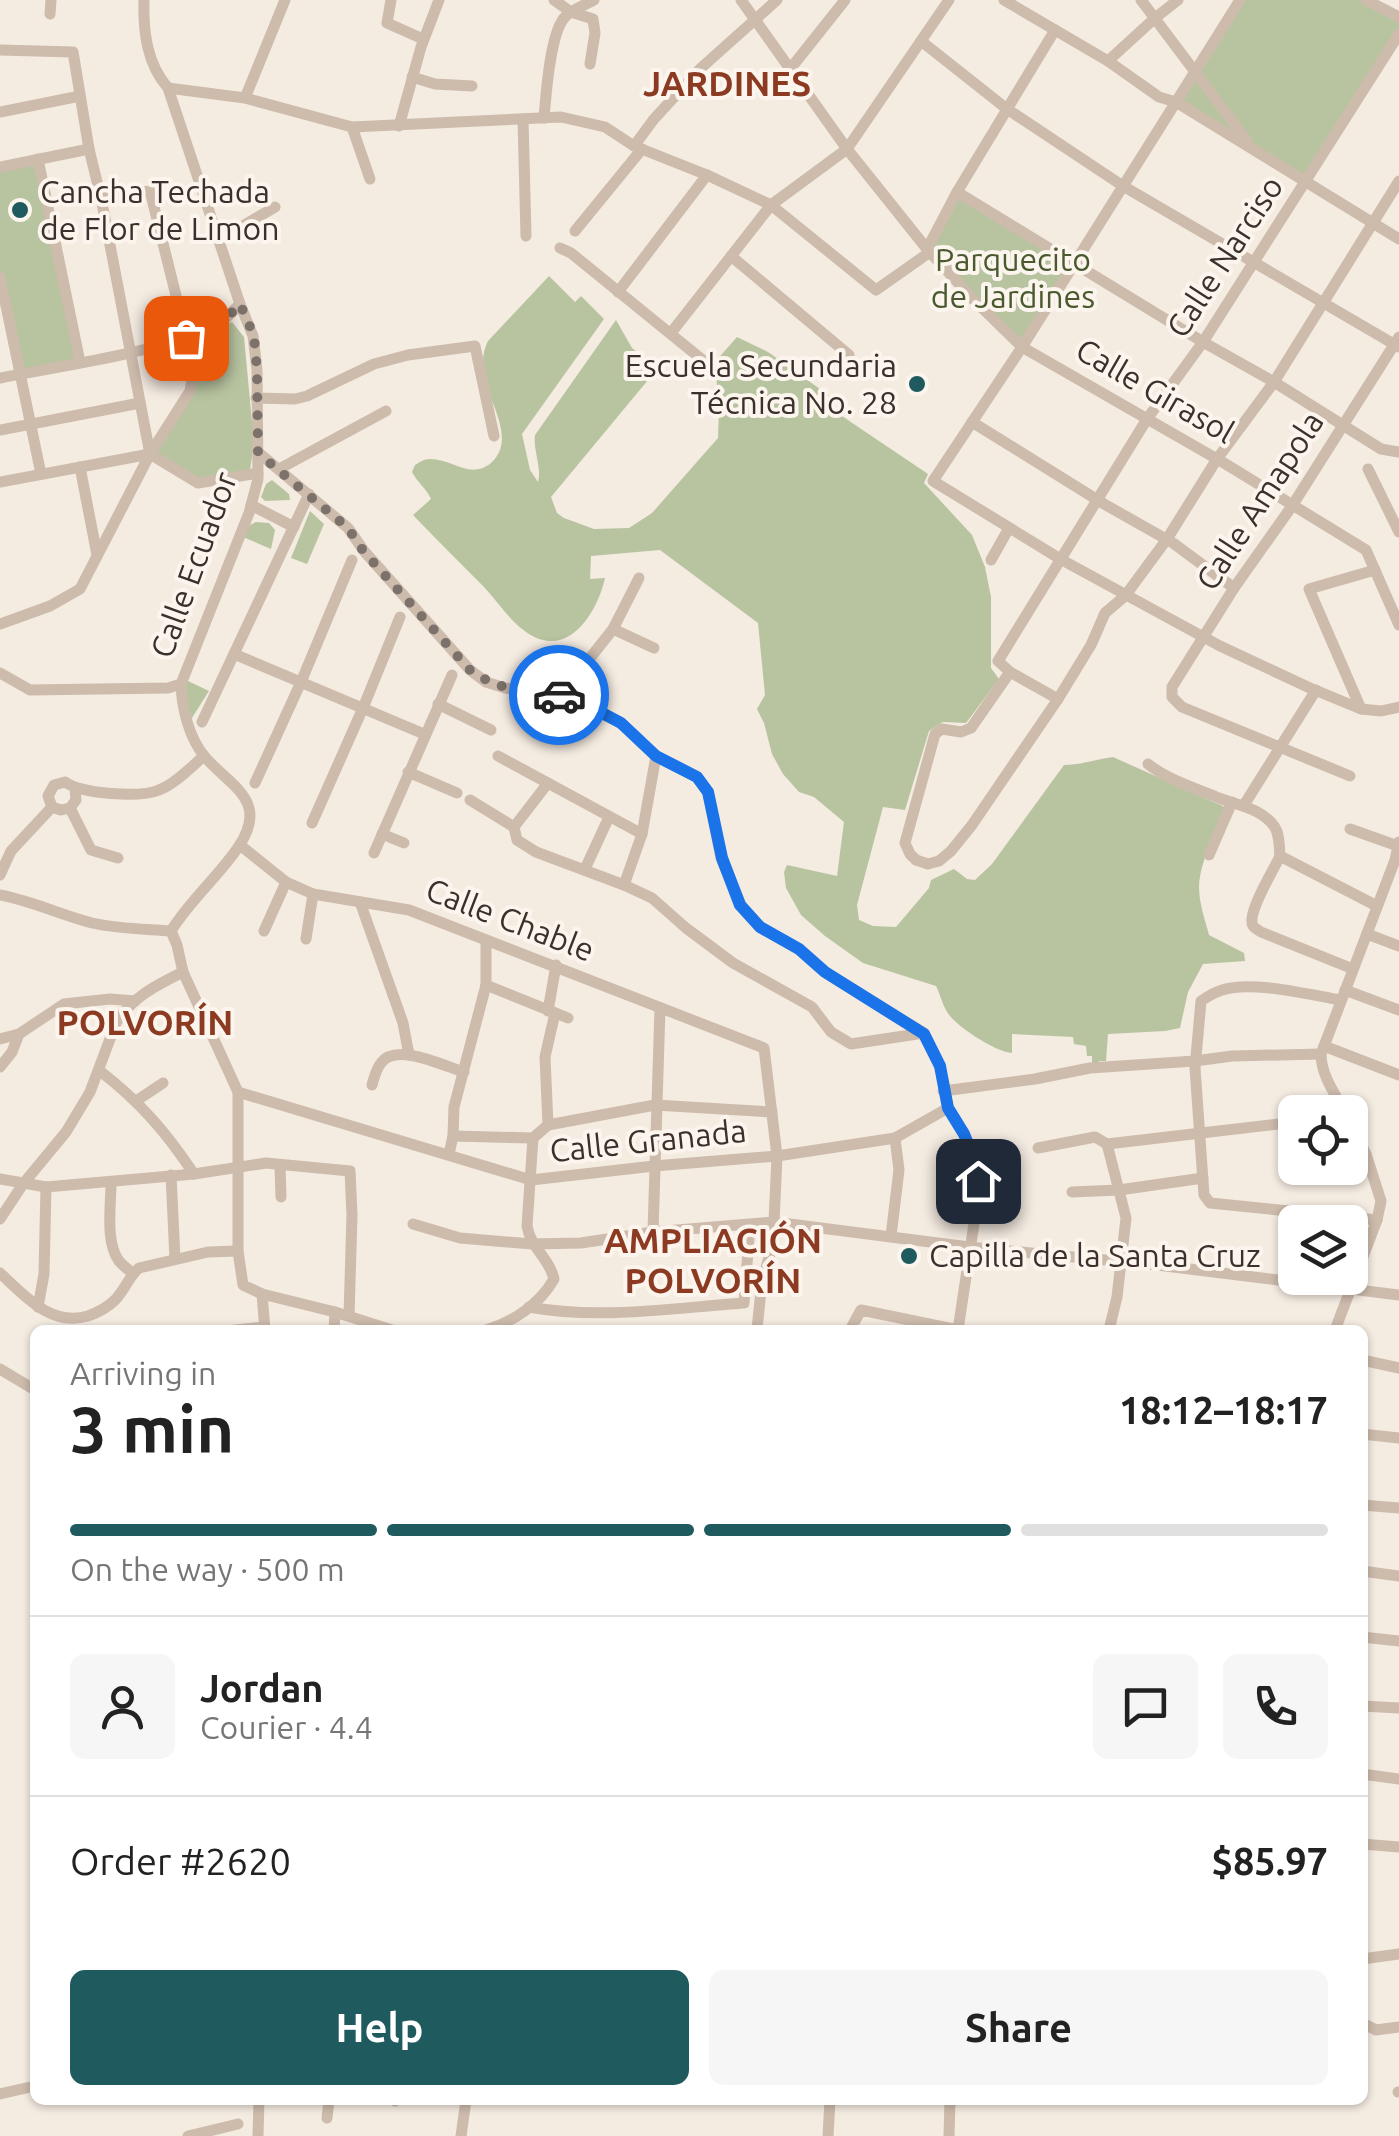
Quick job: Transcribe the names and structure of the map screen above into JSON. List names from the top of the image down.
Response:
{
  "streets": {
    "street": [
      "Calle Narciso",
      "Calle Girasol",
      "Calle Amapola",
      "Calle Ecuador",
      "Calle Chable",
      "Calle Granada"
    ]
  },
  "crossings": [
    ["Calle Narciso", "Calle Girasol"],
    ["Calle Girasol", "Calle Amapola"],
    ["Calle Ecuador", "Calle Chable"]
  ],
  "districts": ["JARDINES", "POLVORÍN", "AMPLIACIÓN POLVORÍN"],
  "parks": ["Parquecito de Jardines"],
  "places": ["Cancha Techada de Flor de Limon", "Escuela Secundaria Técnica No. 28", "Capilla de la Santa Cruz"],
  "page": {
    "heading": ["3 min", "Arriving in", "18:12–18:17"],
    "panel": [
      "Jordan",
      "Courier · 4.4",
      "Order #2620",
      "$85.97"
    ],
    "bar": "On the way · 500 m",
    "buttons": ["Help", "Share"]
  }
}
